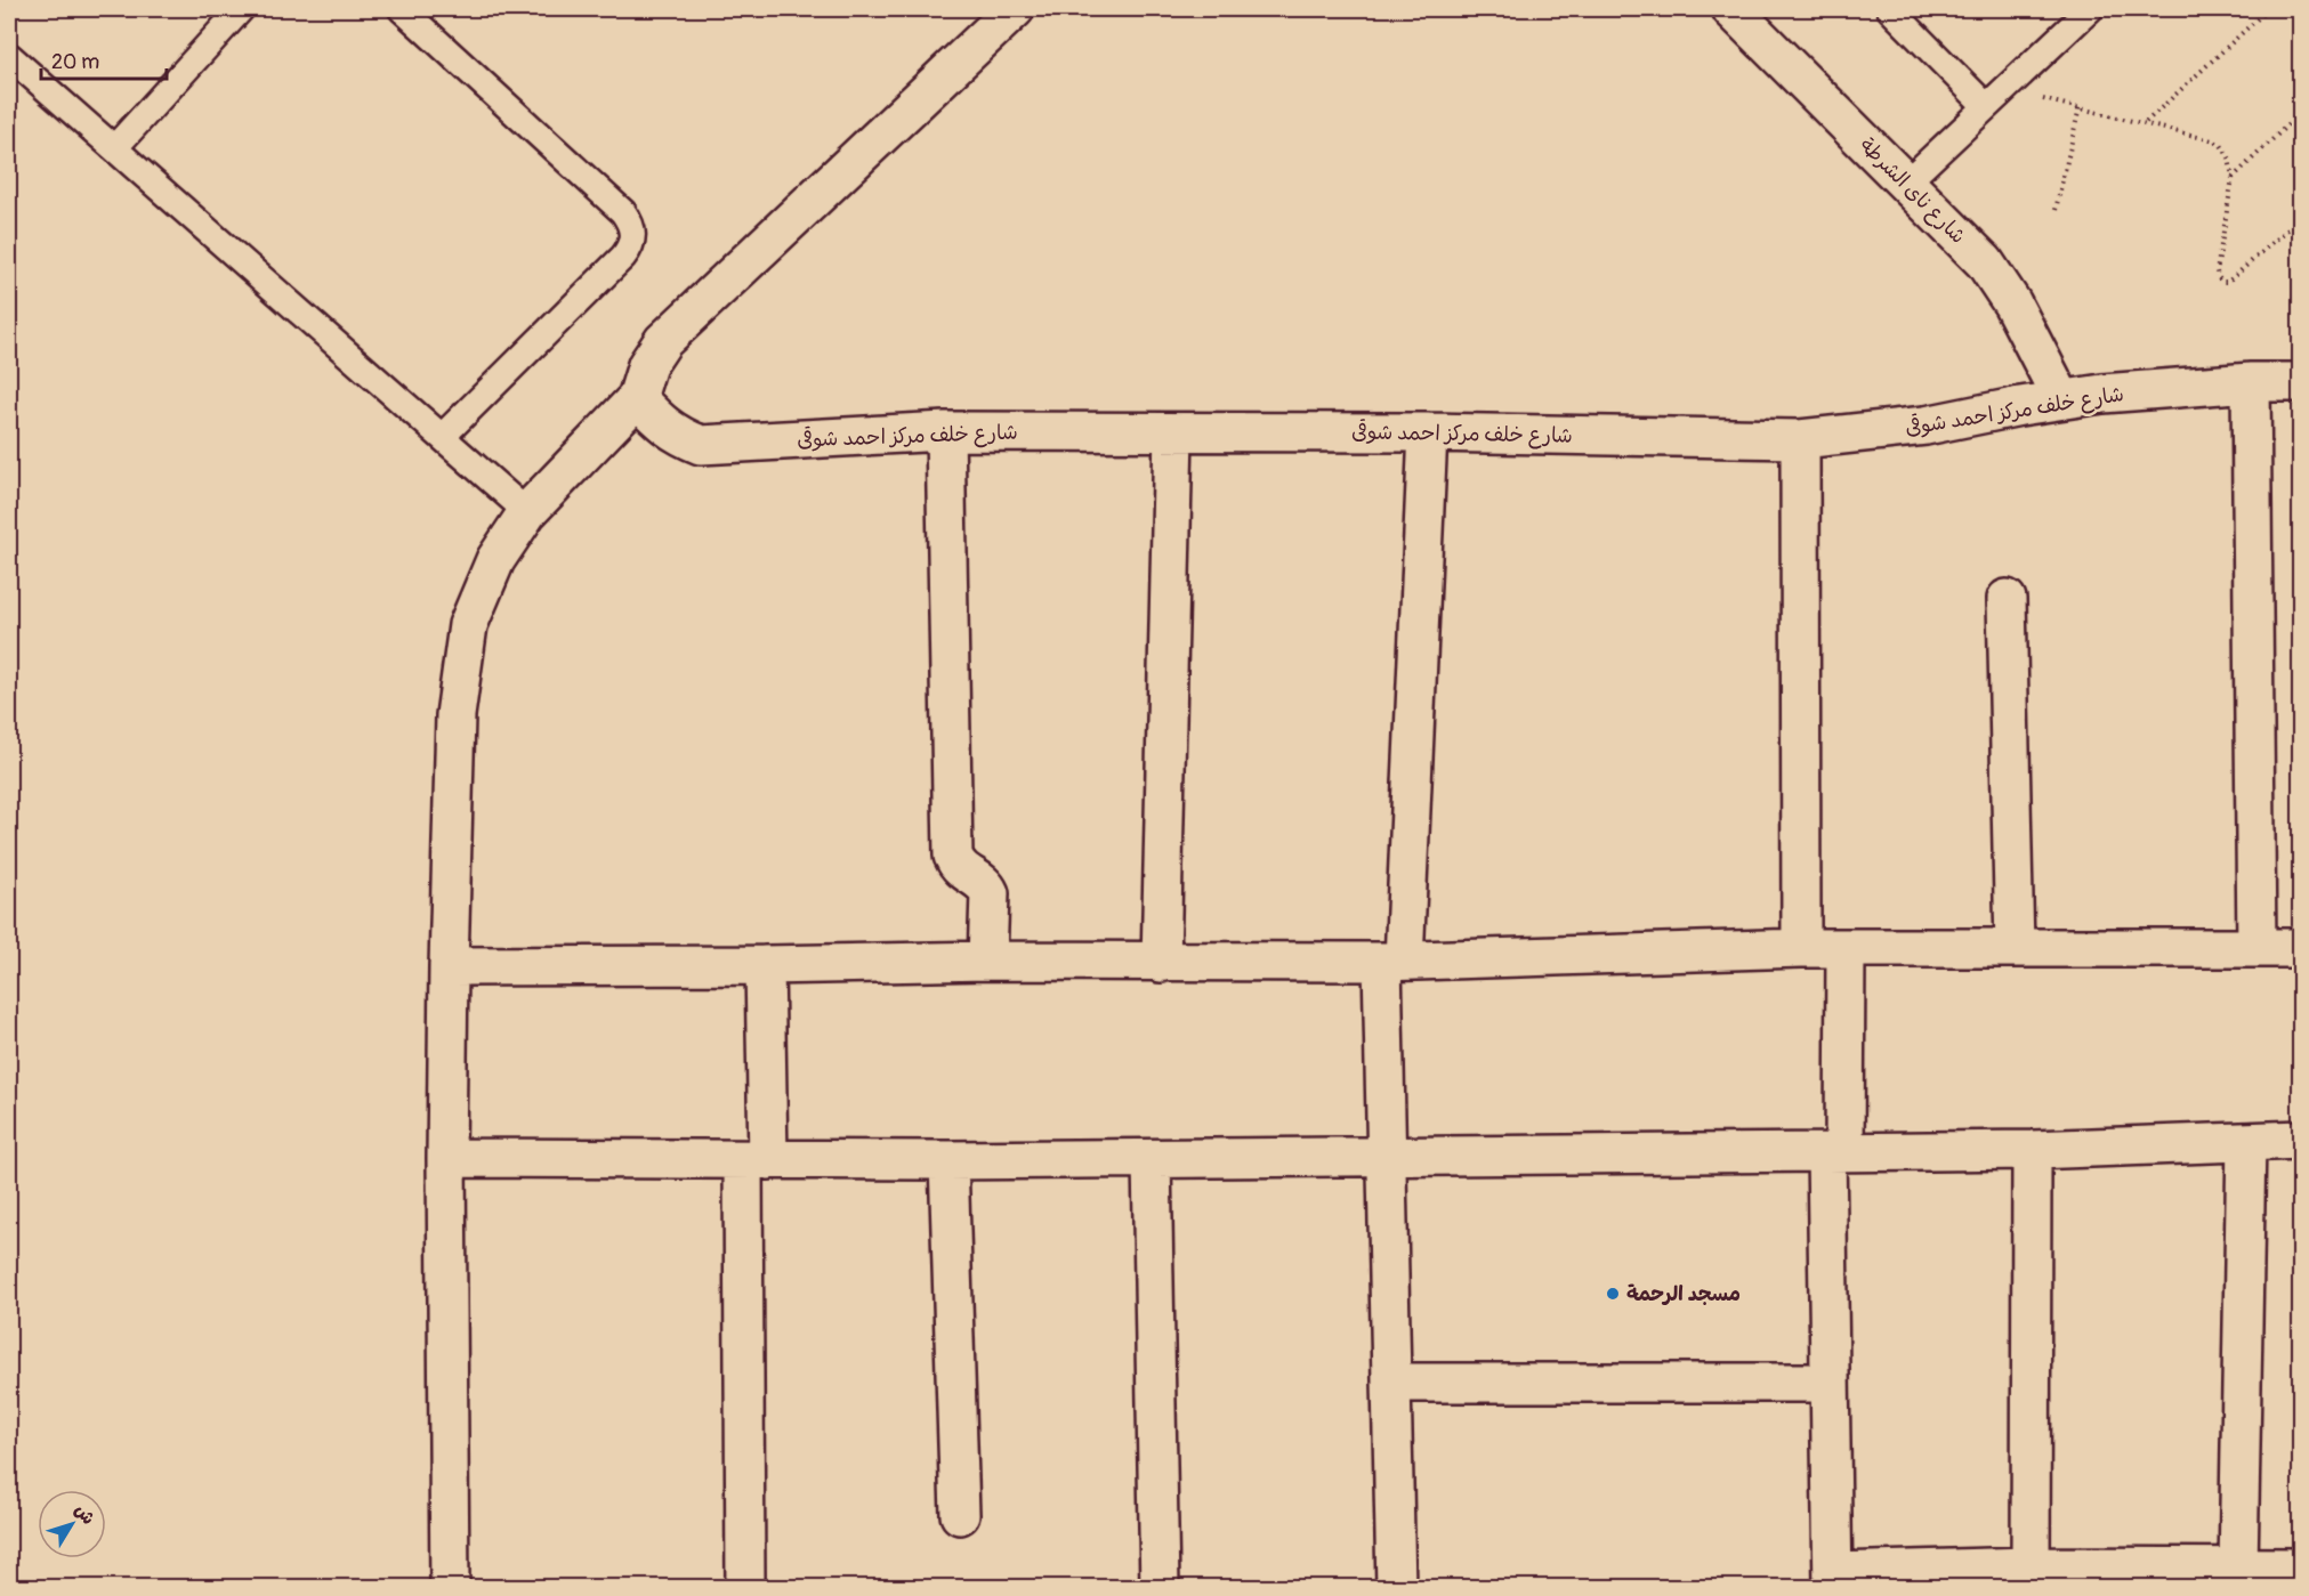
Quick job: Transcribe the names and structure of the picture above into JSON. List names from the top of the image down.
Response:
{
  "streets": {
    "street": ["شارع ناى الشرطة", "شارع خلف مركز احمد شوقى"]
  },
  "crossings": [
    ["شارع ناى الشرطة", "شارع خلف مركز احمد شوقى"]
  ],
  "places": ["مسجد الرحمة"],
  "scale_bar": "20 m",
  "north": "top right"
}
